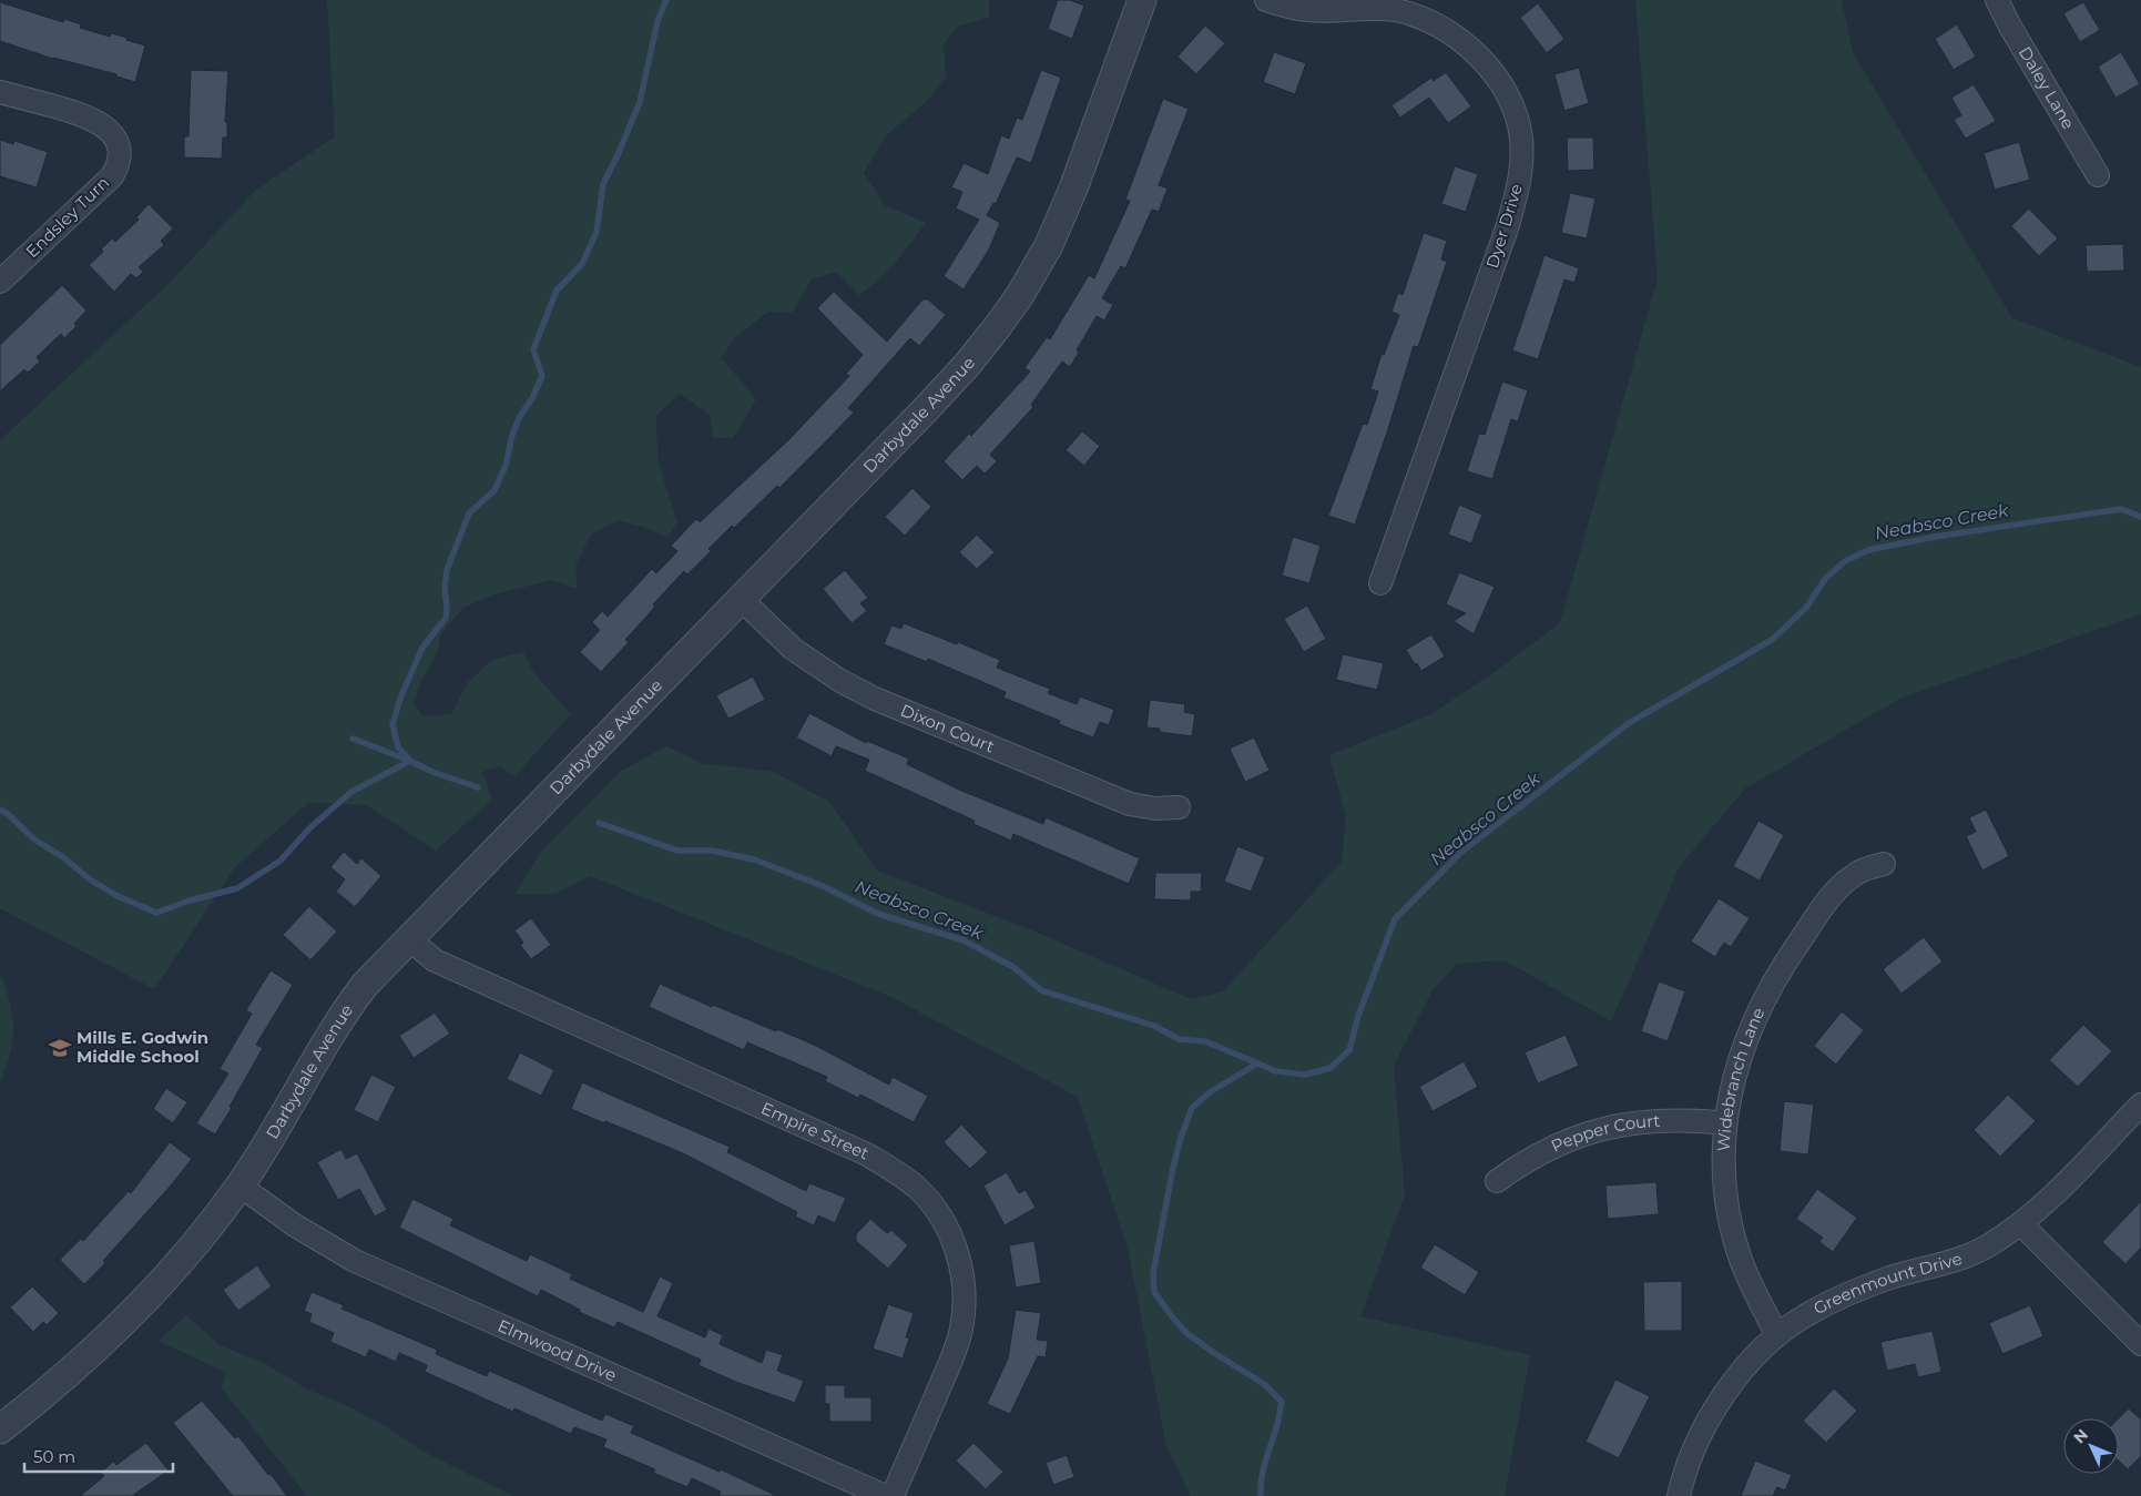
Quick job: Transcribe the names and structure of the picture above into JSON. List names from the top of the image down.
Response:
{
  "streets": {
    "street": [
      "Daley Lane",
      "Endsley Turn",
      "Dyer Drive",
      "Darbydale Avenue",
      "Dixon Court",
      "Widebranch Lane",
      "Empire Street",
      "Pepper Court",
      "Greenmount Drive",
      "Elmwood Drive"
    ]
  },
  "crossings": [
    ["Darbydale Avenue", "Dixon Court"],
    ["Darbydale Avenue", "Empire Street"],
    ["Darbydale Avenue", "Elmwood Drive"],
    ["Widebranch Lane", "Pepper Court"],
    ["Widebranch Lane", "Greenmount Drive"]
  ],
  "water": ["Neabsco Creek"],
  "places": {
    "school or university": ["Mills E. Godwin Middle School"]
  },
  "scale_bar": "50 m",
  "north": "top left"
}
